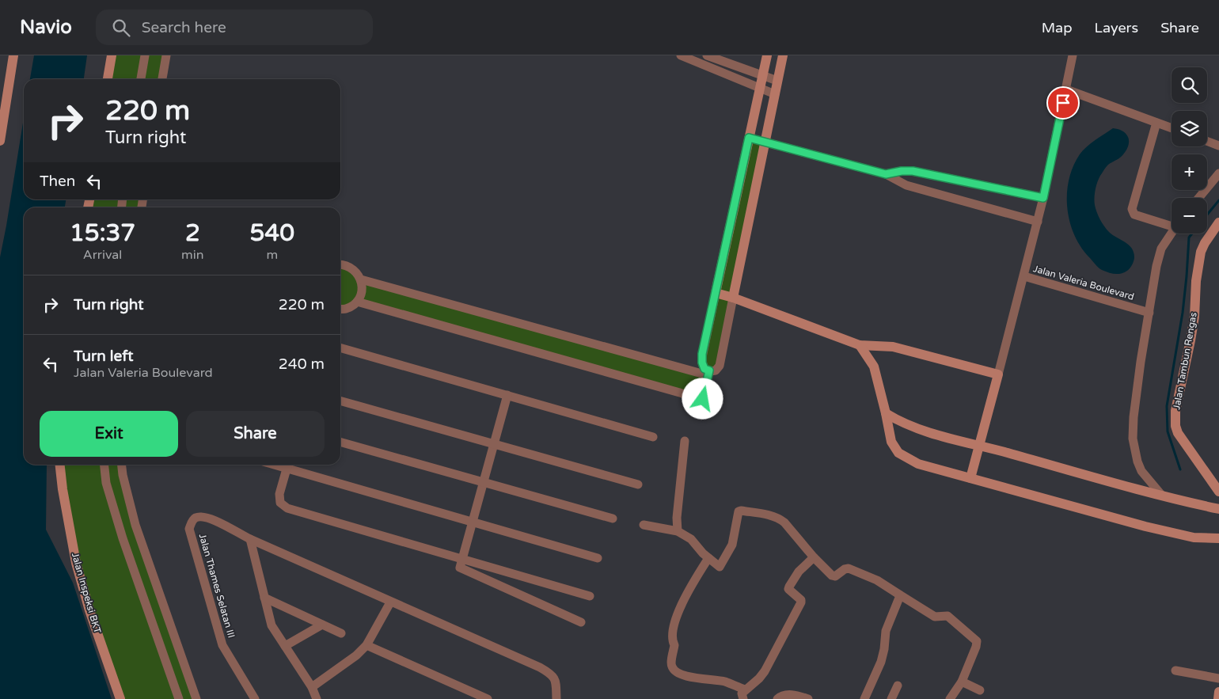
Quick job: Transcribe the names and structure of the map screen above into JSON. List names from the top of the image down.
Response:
{
  "streets": {
    "street": [
      "Jalan Valeria Boulevard",
      "Jalan Tambun Rengas",
      "Jalan Thames Selatan III",
      "Jalan Inspeksi BKT"
    ]
  },
  "page": {
    "header": "Navio",
    "search": "Search here",
    "nav": ["Map", "Layers", "Share"],
    "map_buttons": ["+", "−"],
    "turn": ["220 m", "Turn right"],
    "then": "Then",
    "eta": [
      "15:37",
      "Arrival",
      "2",
      "min",
      "540",
      "m"
    ],
    "list": [
      {
        "name": "Turn right",
        "value": "220 m"
      },
      {
        "name": "Turn left",
        "note": "Jalan Valeria Boulevard",
        "value": "240 m"
      }
    ],
    "buttons": ["Exit", "Share"]
  }
}
